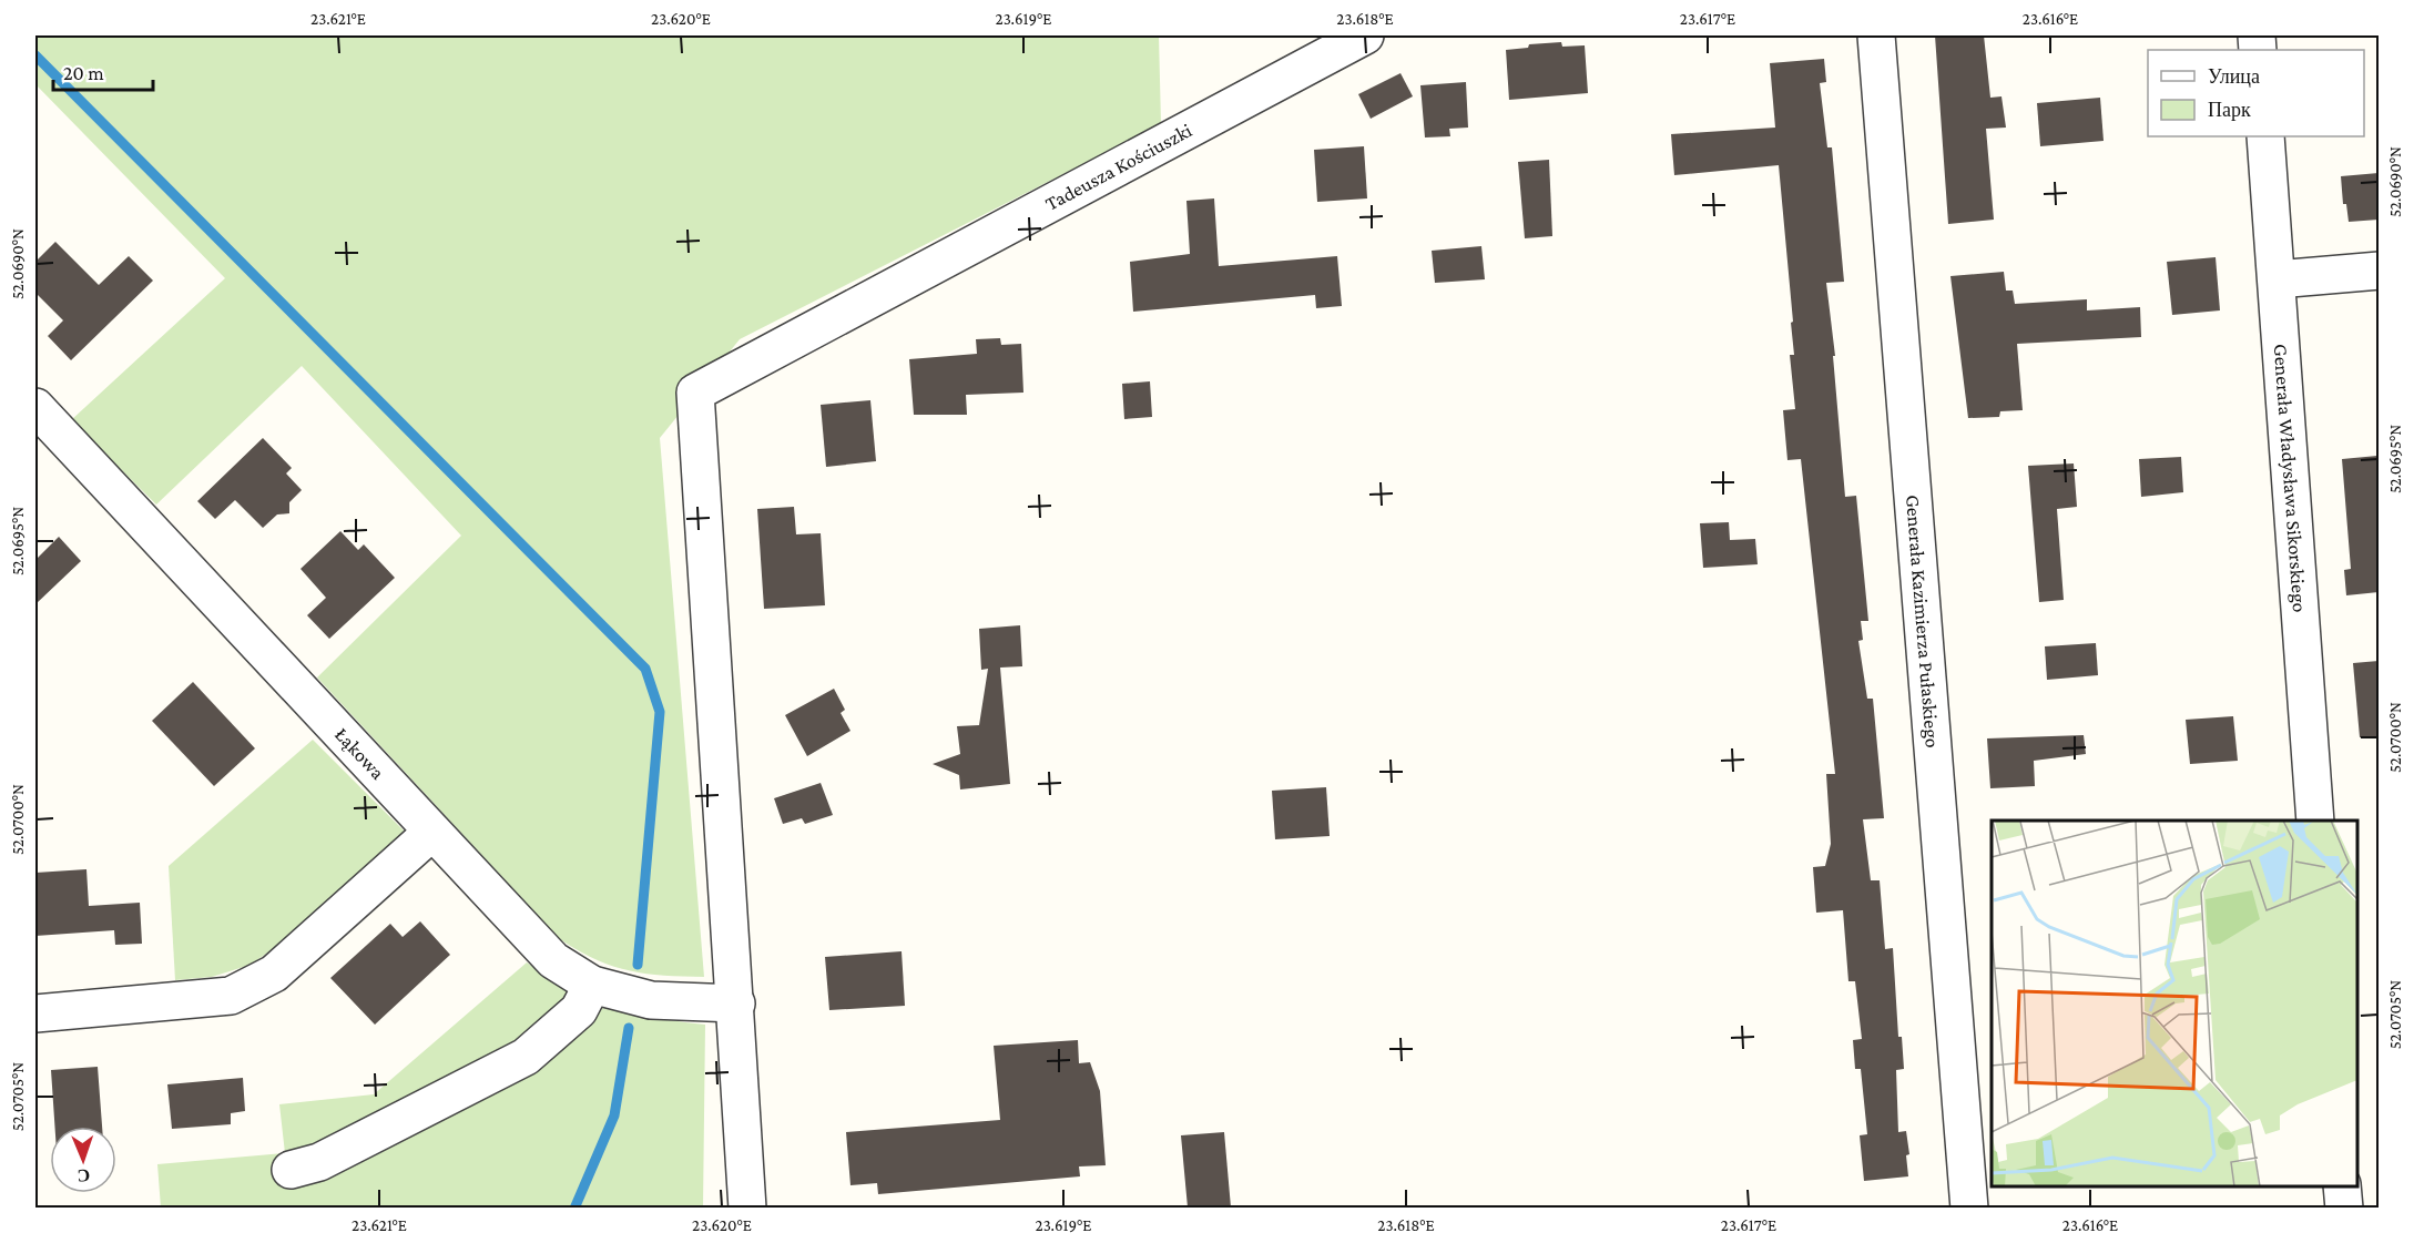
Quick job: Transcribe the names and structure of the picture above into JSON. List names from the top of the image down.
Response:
{
  "streets": {
    "street": [
      "Tadeusza Kościuszki",
      "Generała Władysława Sikorskiego",
      "Generała Kazimierza Pułaskiego",
      "Łąkowa"
    ]
  },
  "crossings": [
    ["Tadeusza Kościuszki", "Łąkowa"]
  ],
  "legend": ["Улица", "Парк"],
  "scale_bar": "20 m",
  "north": "bottom",
  "coordinates": [
    "23.621°E",
    "23.620°E",
    "23.619°E",
    "23.618°E",
    "23.617°E",
    "23.616°E",
    "52.0690°N",
    "52.0695°N",
    "52.0700°N",
    "52.0705°N"
  ]
}
